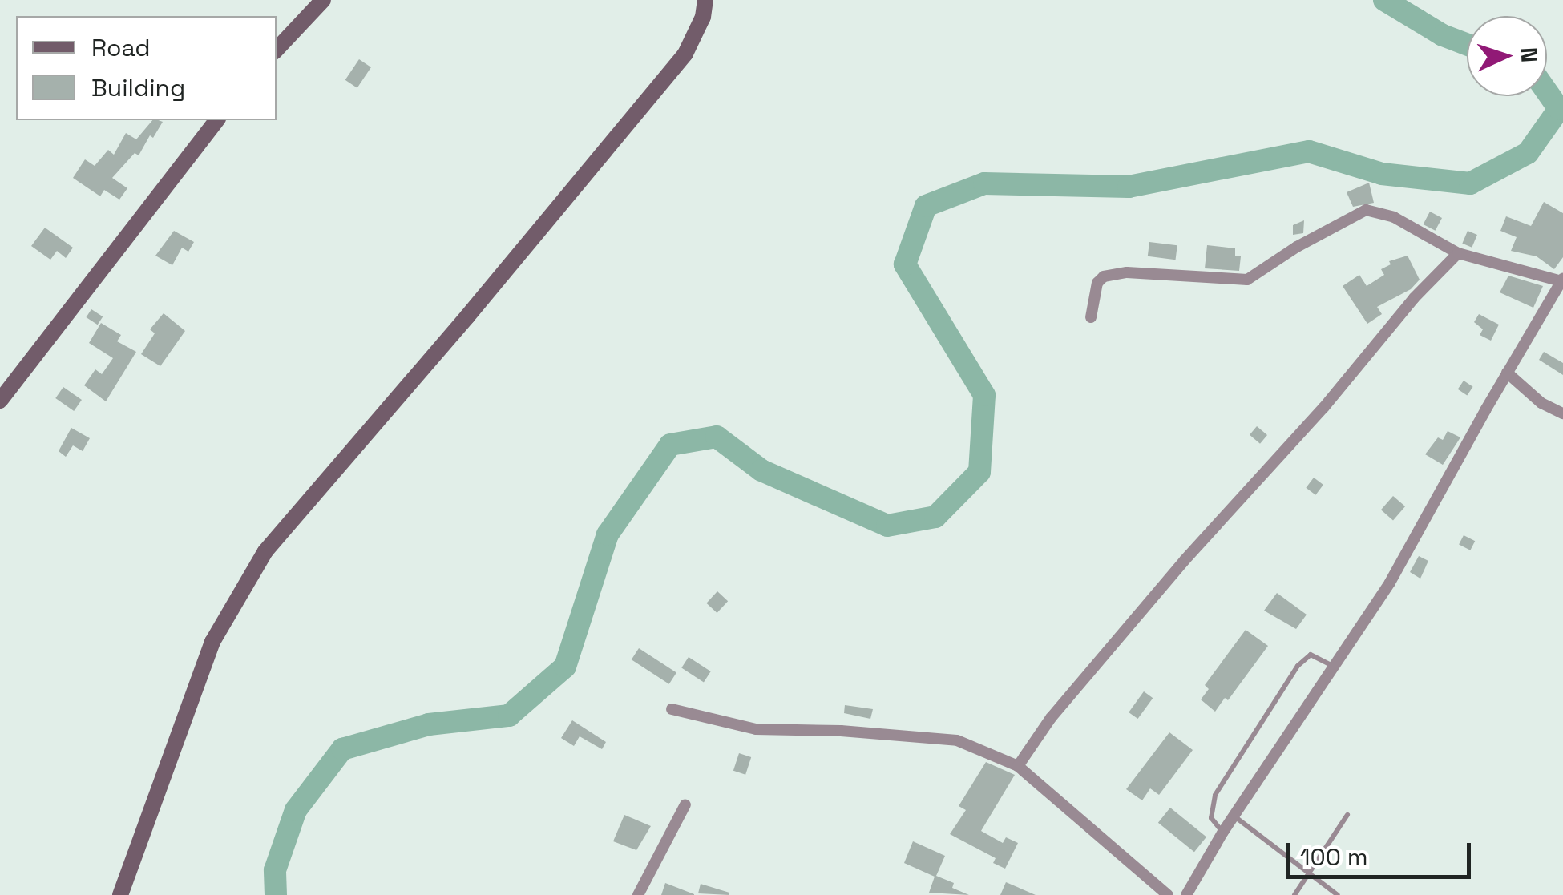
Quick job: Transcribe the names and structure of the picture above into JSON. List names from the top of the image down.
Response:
{
  "legend": ["Road", "Building"],
  "scale_bar": "100 m",
  "north": "right"
}
